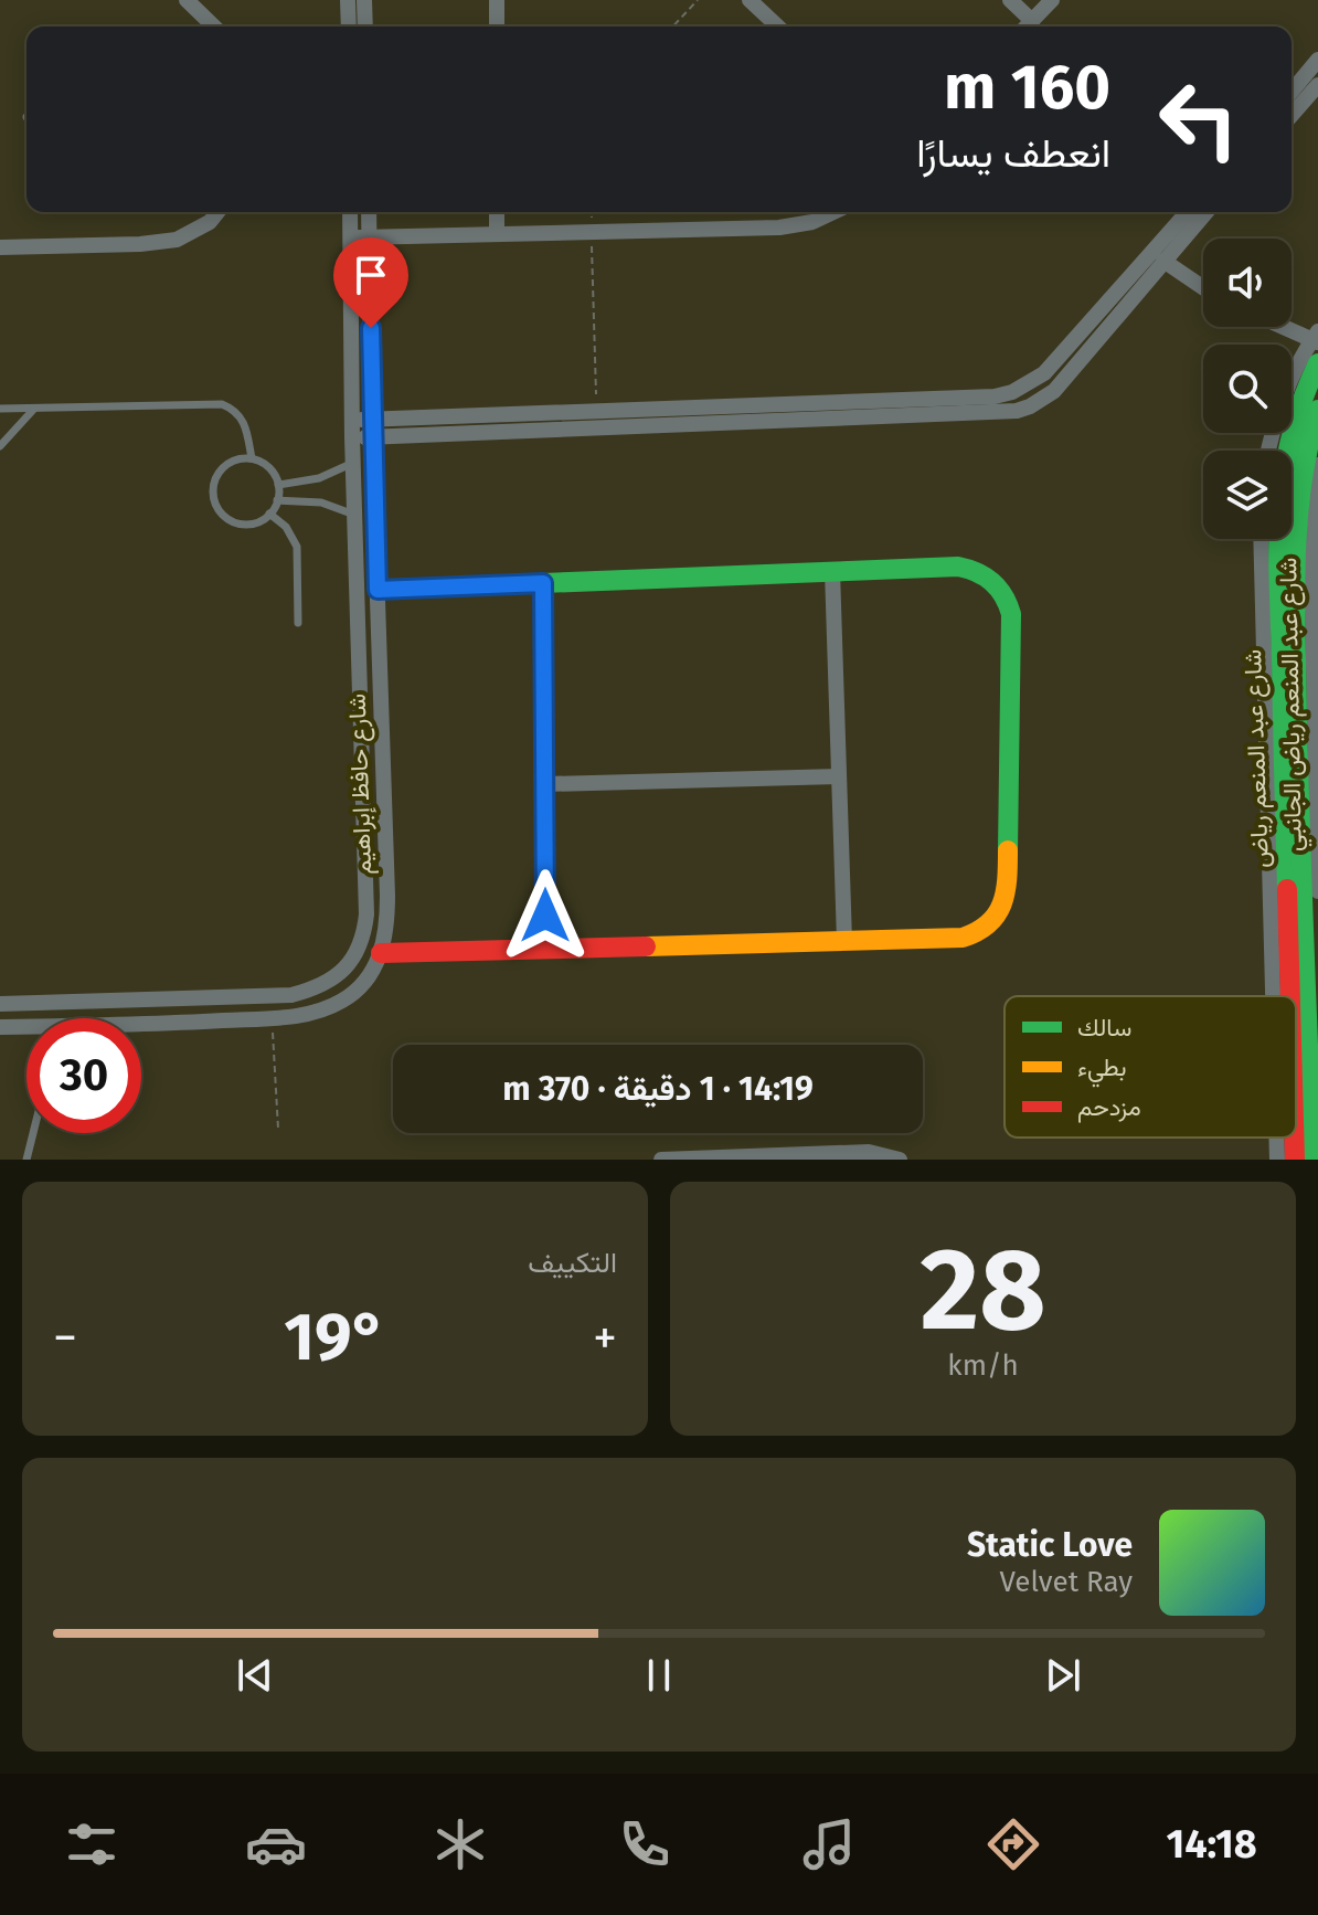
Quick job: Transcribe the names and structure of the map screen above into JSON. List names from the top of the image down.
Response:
{
  "streets": {
    "street": ["شارع عبد المنعم رياض الجانبي", "شارع عبد المنعم رياض", "شارع حافظ إبراهيم"]
  },
  "crossings": [
    ["شارع عبد المنعم رياض الجانبي", "شارع عبد المنعم رياض"]
  ],
  "legend": ["سالك", "بطيء", "مزدحم"],
  "page": {
    "turn": ["160 m", "انعطف يسارًا"],
    "limit": "30",
    "trip": "14:19 · 1 دقيقة · 370 m",
    "tile": [
      ["28", "km/h"],
      "التكييف"
    ],
    "heat": ["−", "19°", "+"],
    "song": ["Static Love", "Velvet Ray"],
    "tabs": "14:18"
  }
}
